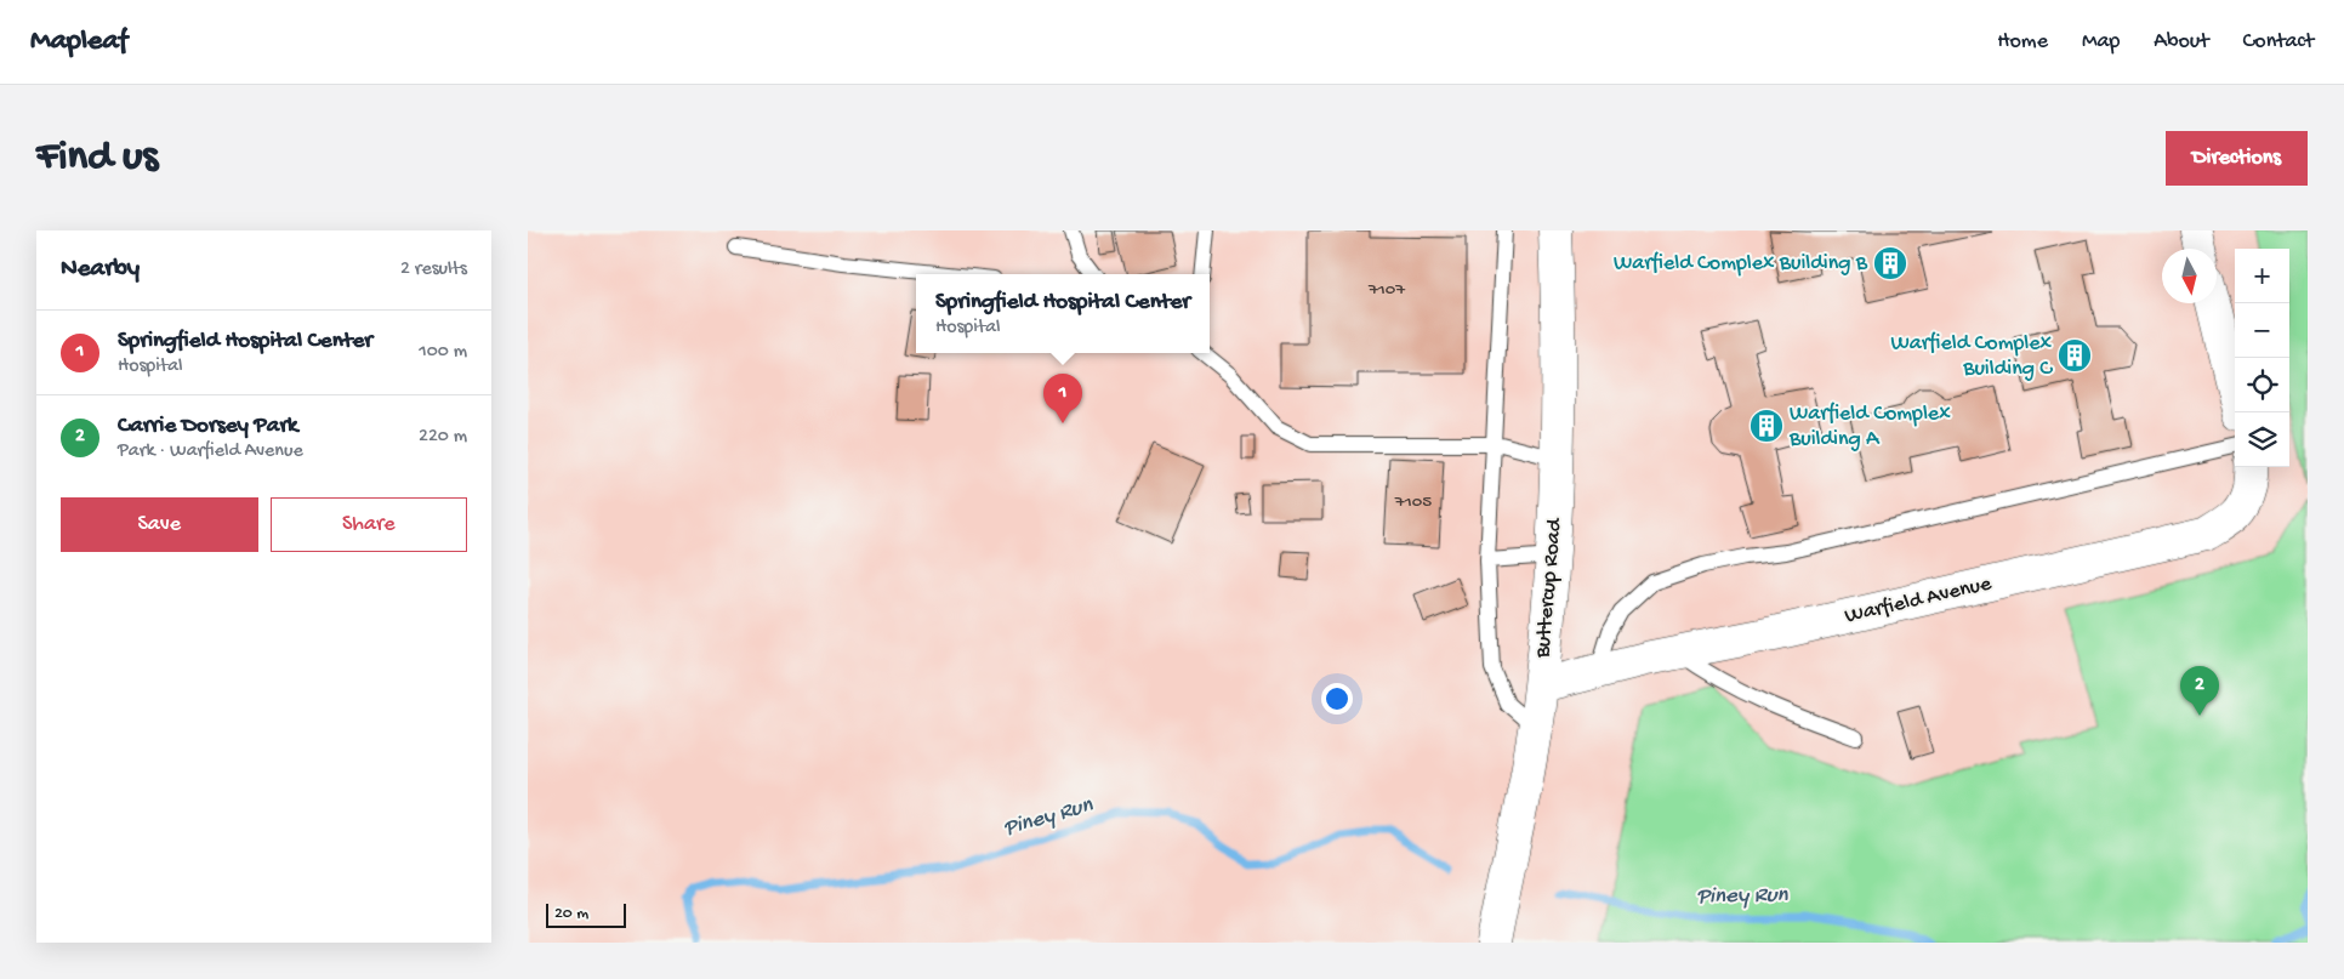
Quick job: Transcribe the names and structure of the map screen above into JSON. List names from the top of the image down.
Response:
{
  "streets": {
    "street": ["Buttercup Road", "Warfield Avenue"]
  },
  "crossings": [
    ["Buttercup Road", "Warfield Avenue"]
  ],
  "water": ["Piney Run"],
  "places": {
    "building": ["Warfield Complex Building B", "Warfield Complex Building C", "Warfield Complex Building A"]
  },
  "house_numbers": ["7107", "7105"],
  "scale_bar": "20 m",
  "north": "bottom",
  "page": {
    "header": "Mapleaf",
    "nav": [
      "Home",
      "Map",
      "About",
      "Contact"
    ],
    "buttons": [
      "Directions",
      ["Save", "Share"]
    ],
    "title": "Find us",
    "heading": ["Nearby", "2 results"],
    "map_buttons": ["+", "−"],
    "popup": ["Springfield Hospital Center", "Hospital"],
    "list": [
      {
        "mark": "1",
        "name": "Springfield Hospital Center",
        "note": "Hospital",
        "value": "100 m"
      },
      {
        "mark": "2",
        "name": "Carrie Dorsey Park",
        "note": "Park · Warfield Avenue",
        "value": "220 m"
      }
    ],
    "pins": ["1", "2"],
    "scale": "20 m"
  }
}
